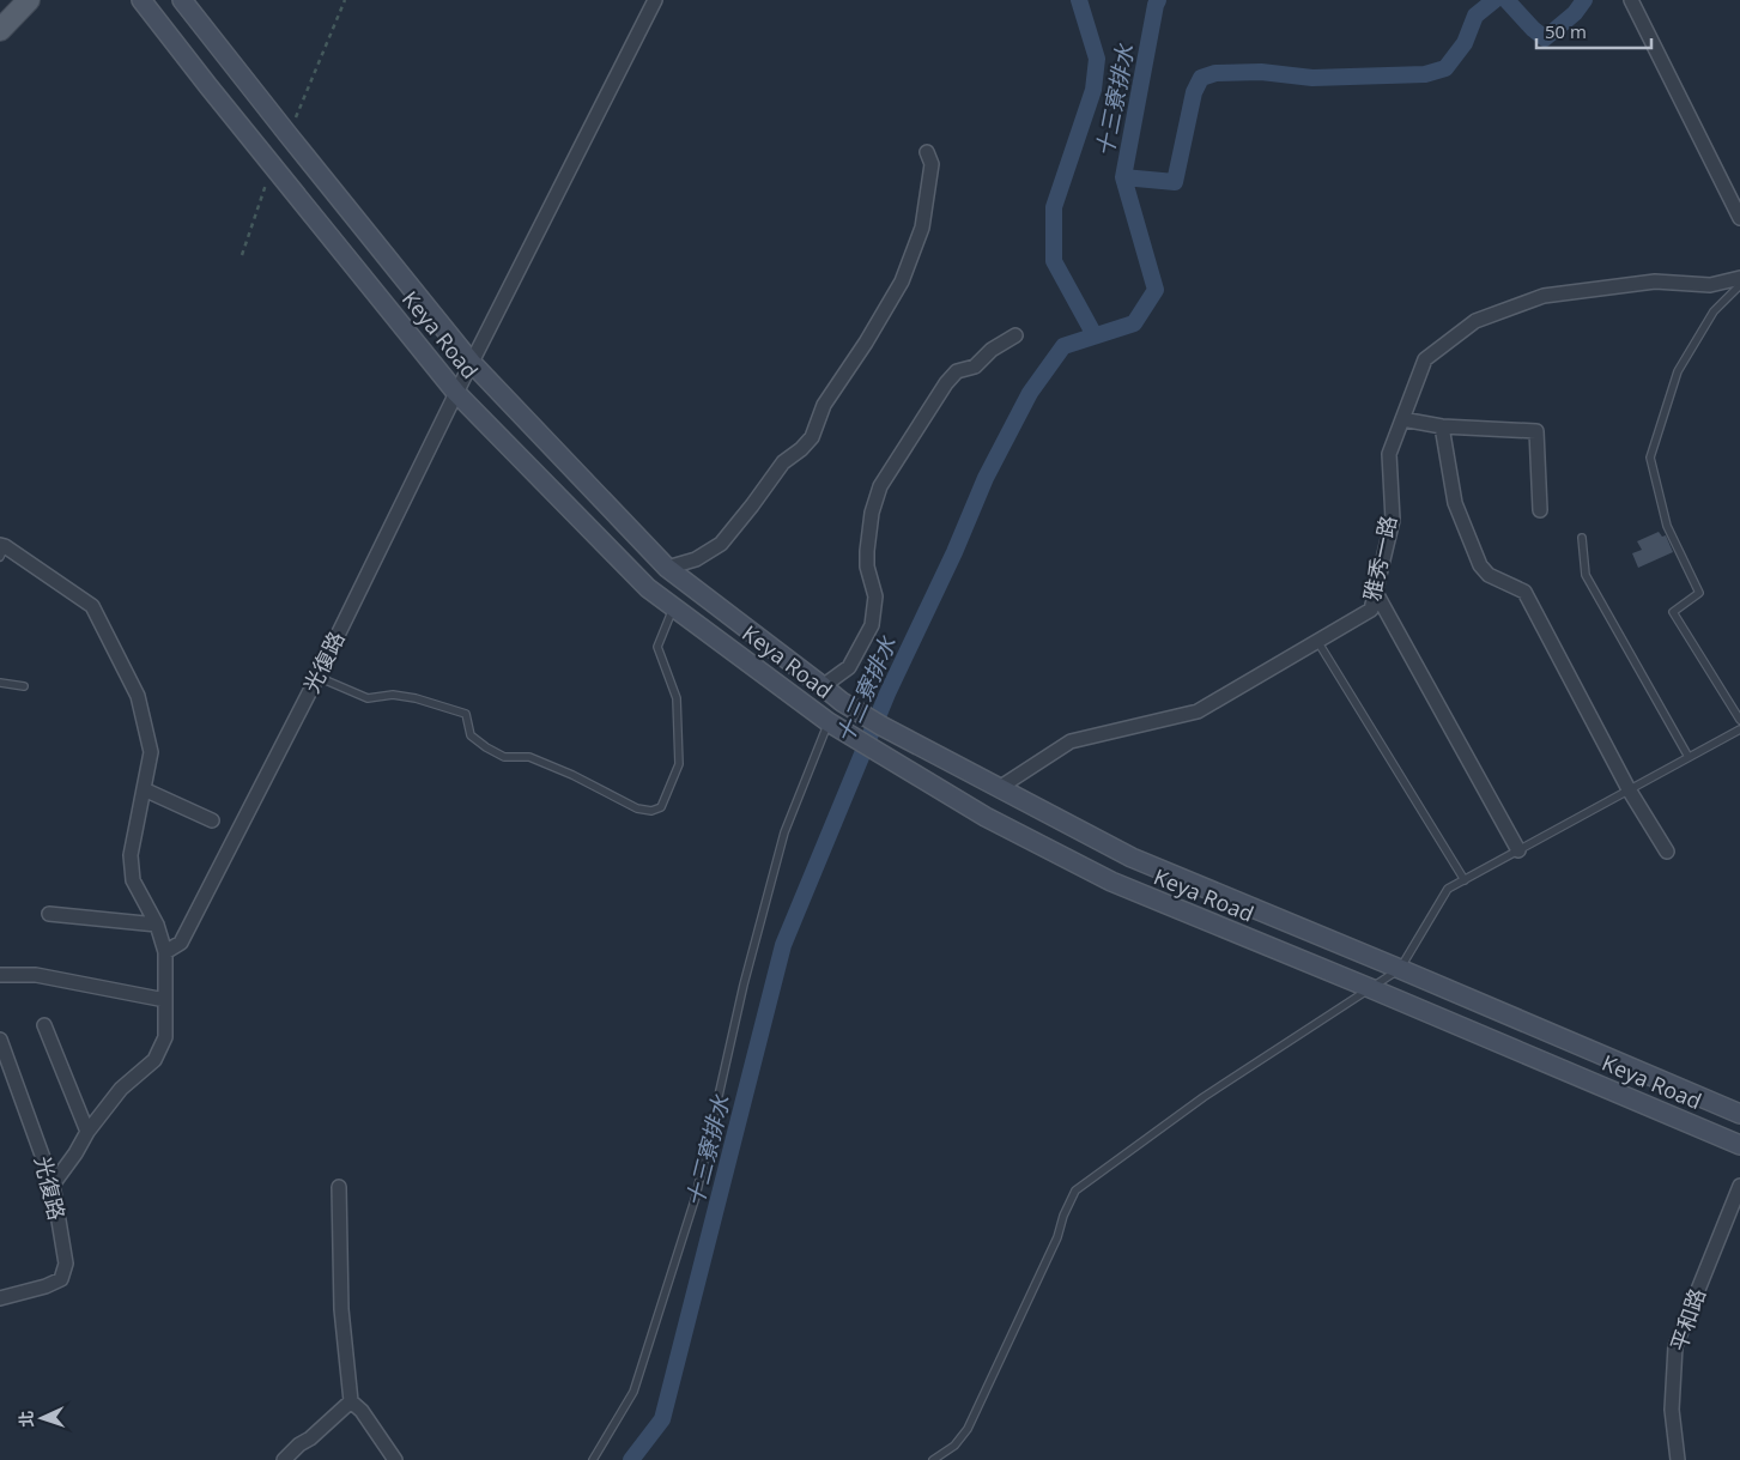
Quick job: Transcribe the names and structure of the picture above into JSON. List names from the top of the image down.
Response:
{
  "streets": {
    "street": [
      "Keya Road",
      "雅秀一路",
      "光復路",
      "平和路"
    ]
  },
  "crossings": [
    ["Keya Road", "雅秀一路"],
    ["Keya Road", "光復路"]
  ],
  "water": ["十三寮排水"],
  "scale_bar": "50 m",
  "north": "left"
}
